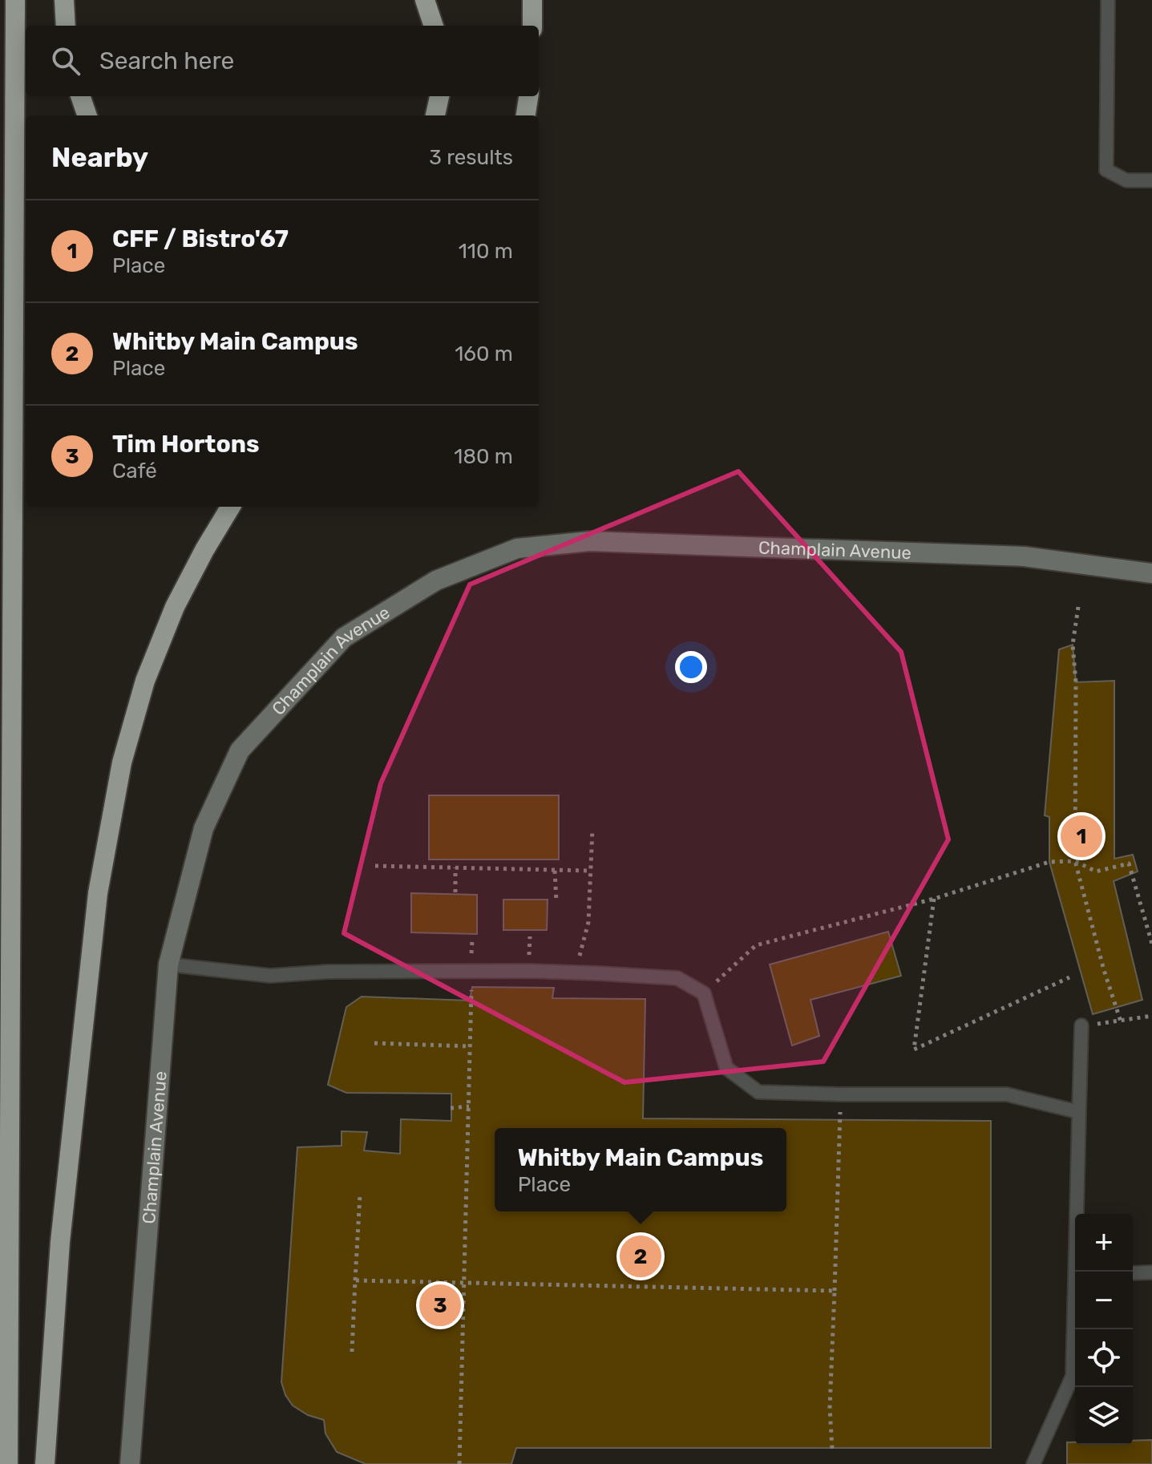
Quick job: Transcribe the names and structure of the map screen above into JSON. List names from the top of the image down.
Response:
{
  "streets": {
    "main road": ["Champlain Avenue"]
  },
  "page": {
    "search": "Search here",
    "heading": ["Nearby", "3 results"],
    "list": [
      {
        "mark": "1",
        "name": "CFF / Bistro'67",
        "note": "Place",
        "value": "110 m"
      },
      {
        "mark": "2",
        "name": "Whitby Main Campus",
        "note": "Place",
        "value": "160 m"
      },
      {
        "mark": "3",
        "name": "Tim Hortons",
        "note": "Café",
        "value": "180 m"
      }
    ],
    "pins": ["1", "2", "3"],
    "popup": ["Whitby Main Campus", "Place"],
    "map_buttons": ["+", "−"]
  }
}
